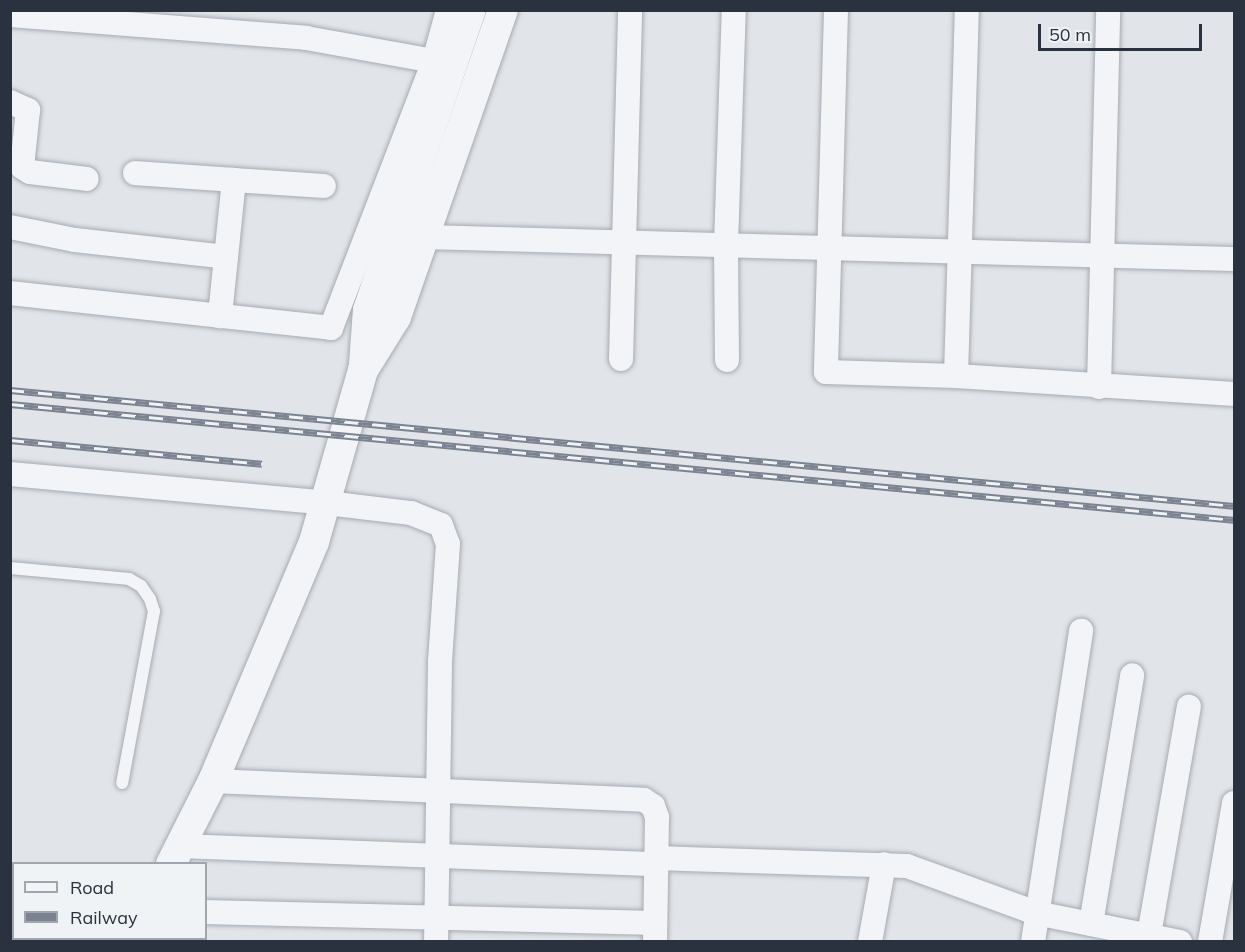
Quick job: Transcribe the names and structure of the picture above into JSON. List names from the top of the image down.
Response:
{
  "legend": ["Road", "Railway"],
  "scale_bar": "50 m"
}
